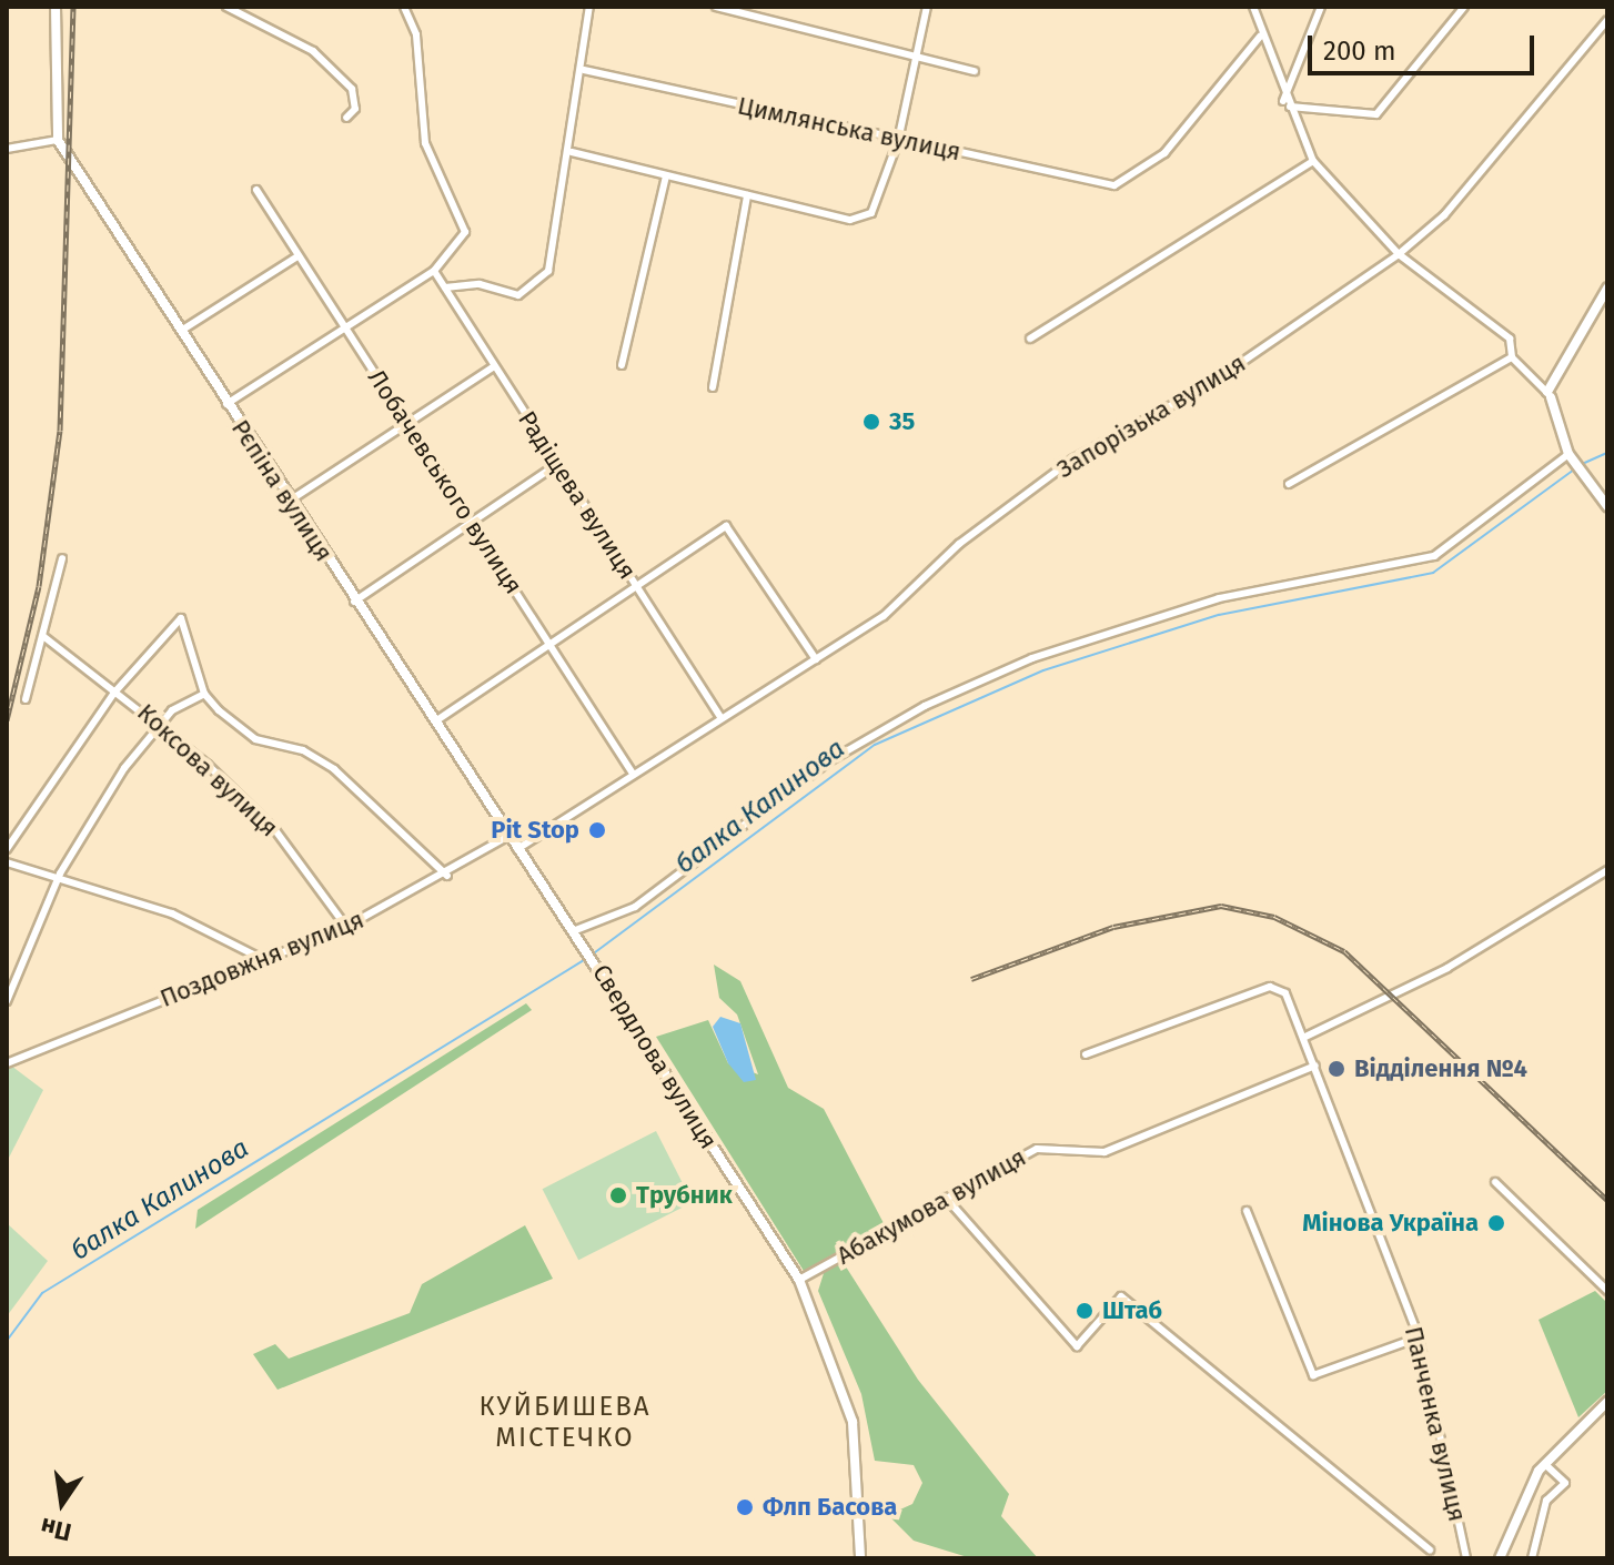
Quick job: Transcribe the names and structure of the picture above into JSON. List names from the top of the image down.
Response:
{
  "streets": {
    "street": [
      "Цимлянська вулиця",
      "Запорізька вулиця",
      "Лобачевського вулиця",
      "Рєпіна вулиця",
      "Радіщева вулиця",
      "Коксова вулиця",
      "Поздовжня вулиця",
      "Свердлова вулиця",
      "Абакумова вулиця",
      "Панченка вулиця"
    ]
  },
  "crossings": [
    ["Запорізька вулиця", "Лобачевського вулиця"],
    ["Запорізька вулиця", "Рєпіна вулиця"],
    ["Запорізька вулиця", "Радіщева вулиця"],
    ["Рєпіна вулиця", "Поздовжня вулиця"],
    ["Рєпіна вулиця", "Свердлова вулиця"],
    ["Коксова вулиця", "Поздовжня вулиця"],
    ["Свердлова вулиця", "Абакумова вулиця"],
    ["Абакумова вулиця", "Панченка вулиця"]
  ],
  "districts": ["КУЙБИШЕВА МІСТЕЧКО"],
  "water": ["балка Калинова"],
  "places": [
    "35",
    "Pit Stop",
    "Відділення №4",
    "Трубник",
    "Мінова Україна",
    "Штаб",
    "Флп Басова"
  ],
  "scale_bar": "200 m",
  "north": "bottom"
}
